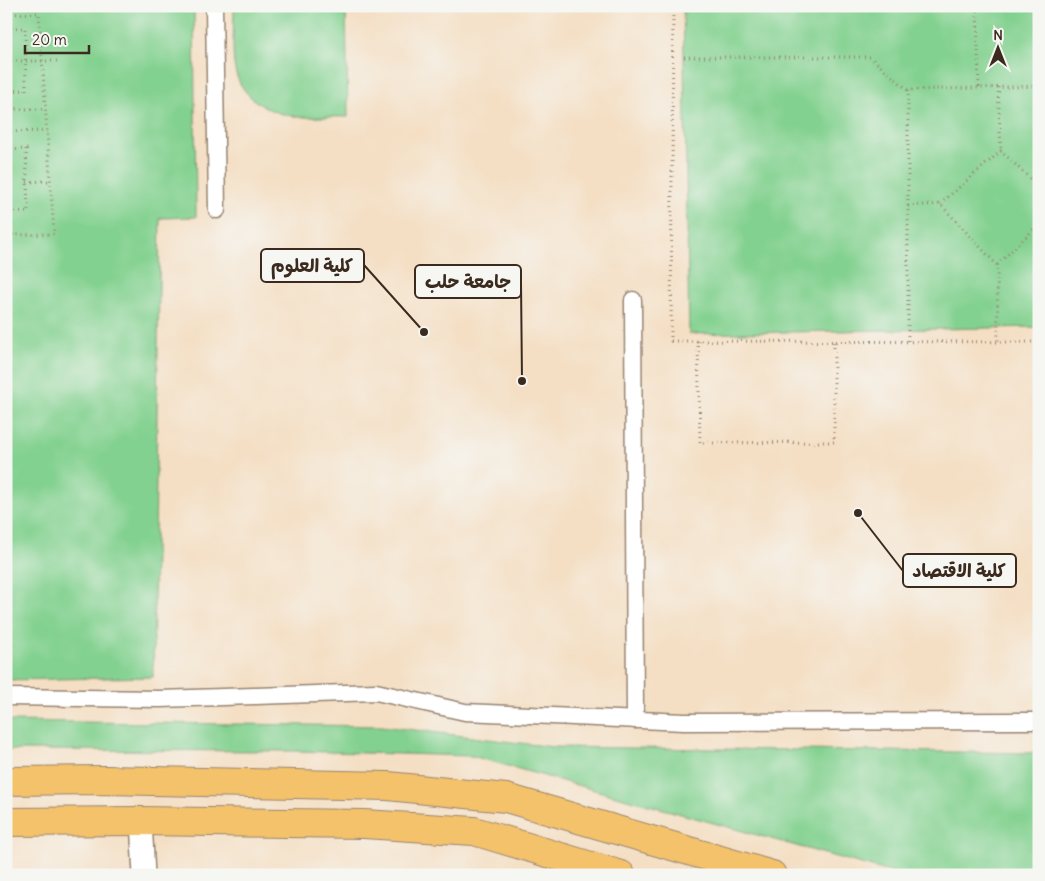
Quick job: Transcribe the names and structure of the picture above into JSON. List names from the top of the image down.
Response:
{
  "places": ["كلية العلوم", "جامعة حلب", "كلية الاقتصاد"],
  "scale_bar": "20 m",
  "north": "top"
}
